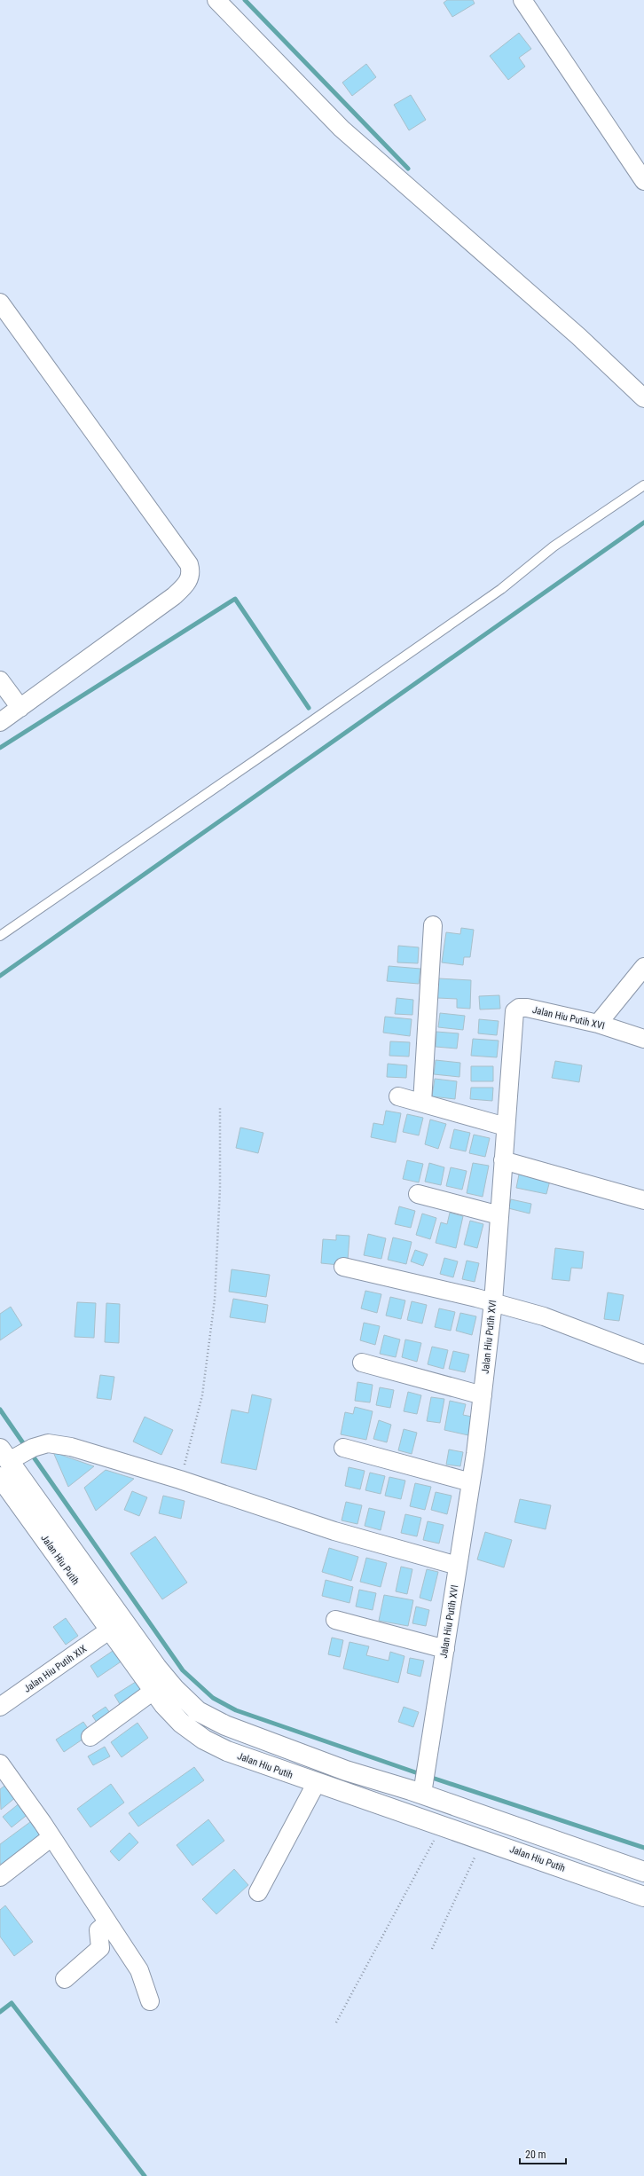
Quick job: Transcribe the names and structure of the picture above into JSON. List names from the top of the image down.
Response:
{
  "streets": {
    "street": ["Jalan Hiu Putih XVI", "Jalan Hiu Putih", "Jalan Hiu Putih XIX"]
  },
  "crossings": [
    ["Jalan Hiu Putih", "Jalan Hiu Putih XIX"]
  ],
  "scale_bar": "20 m"
}
